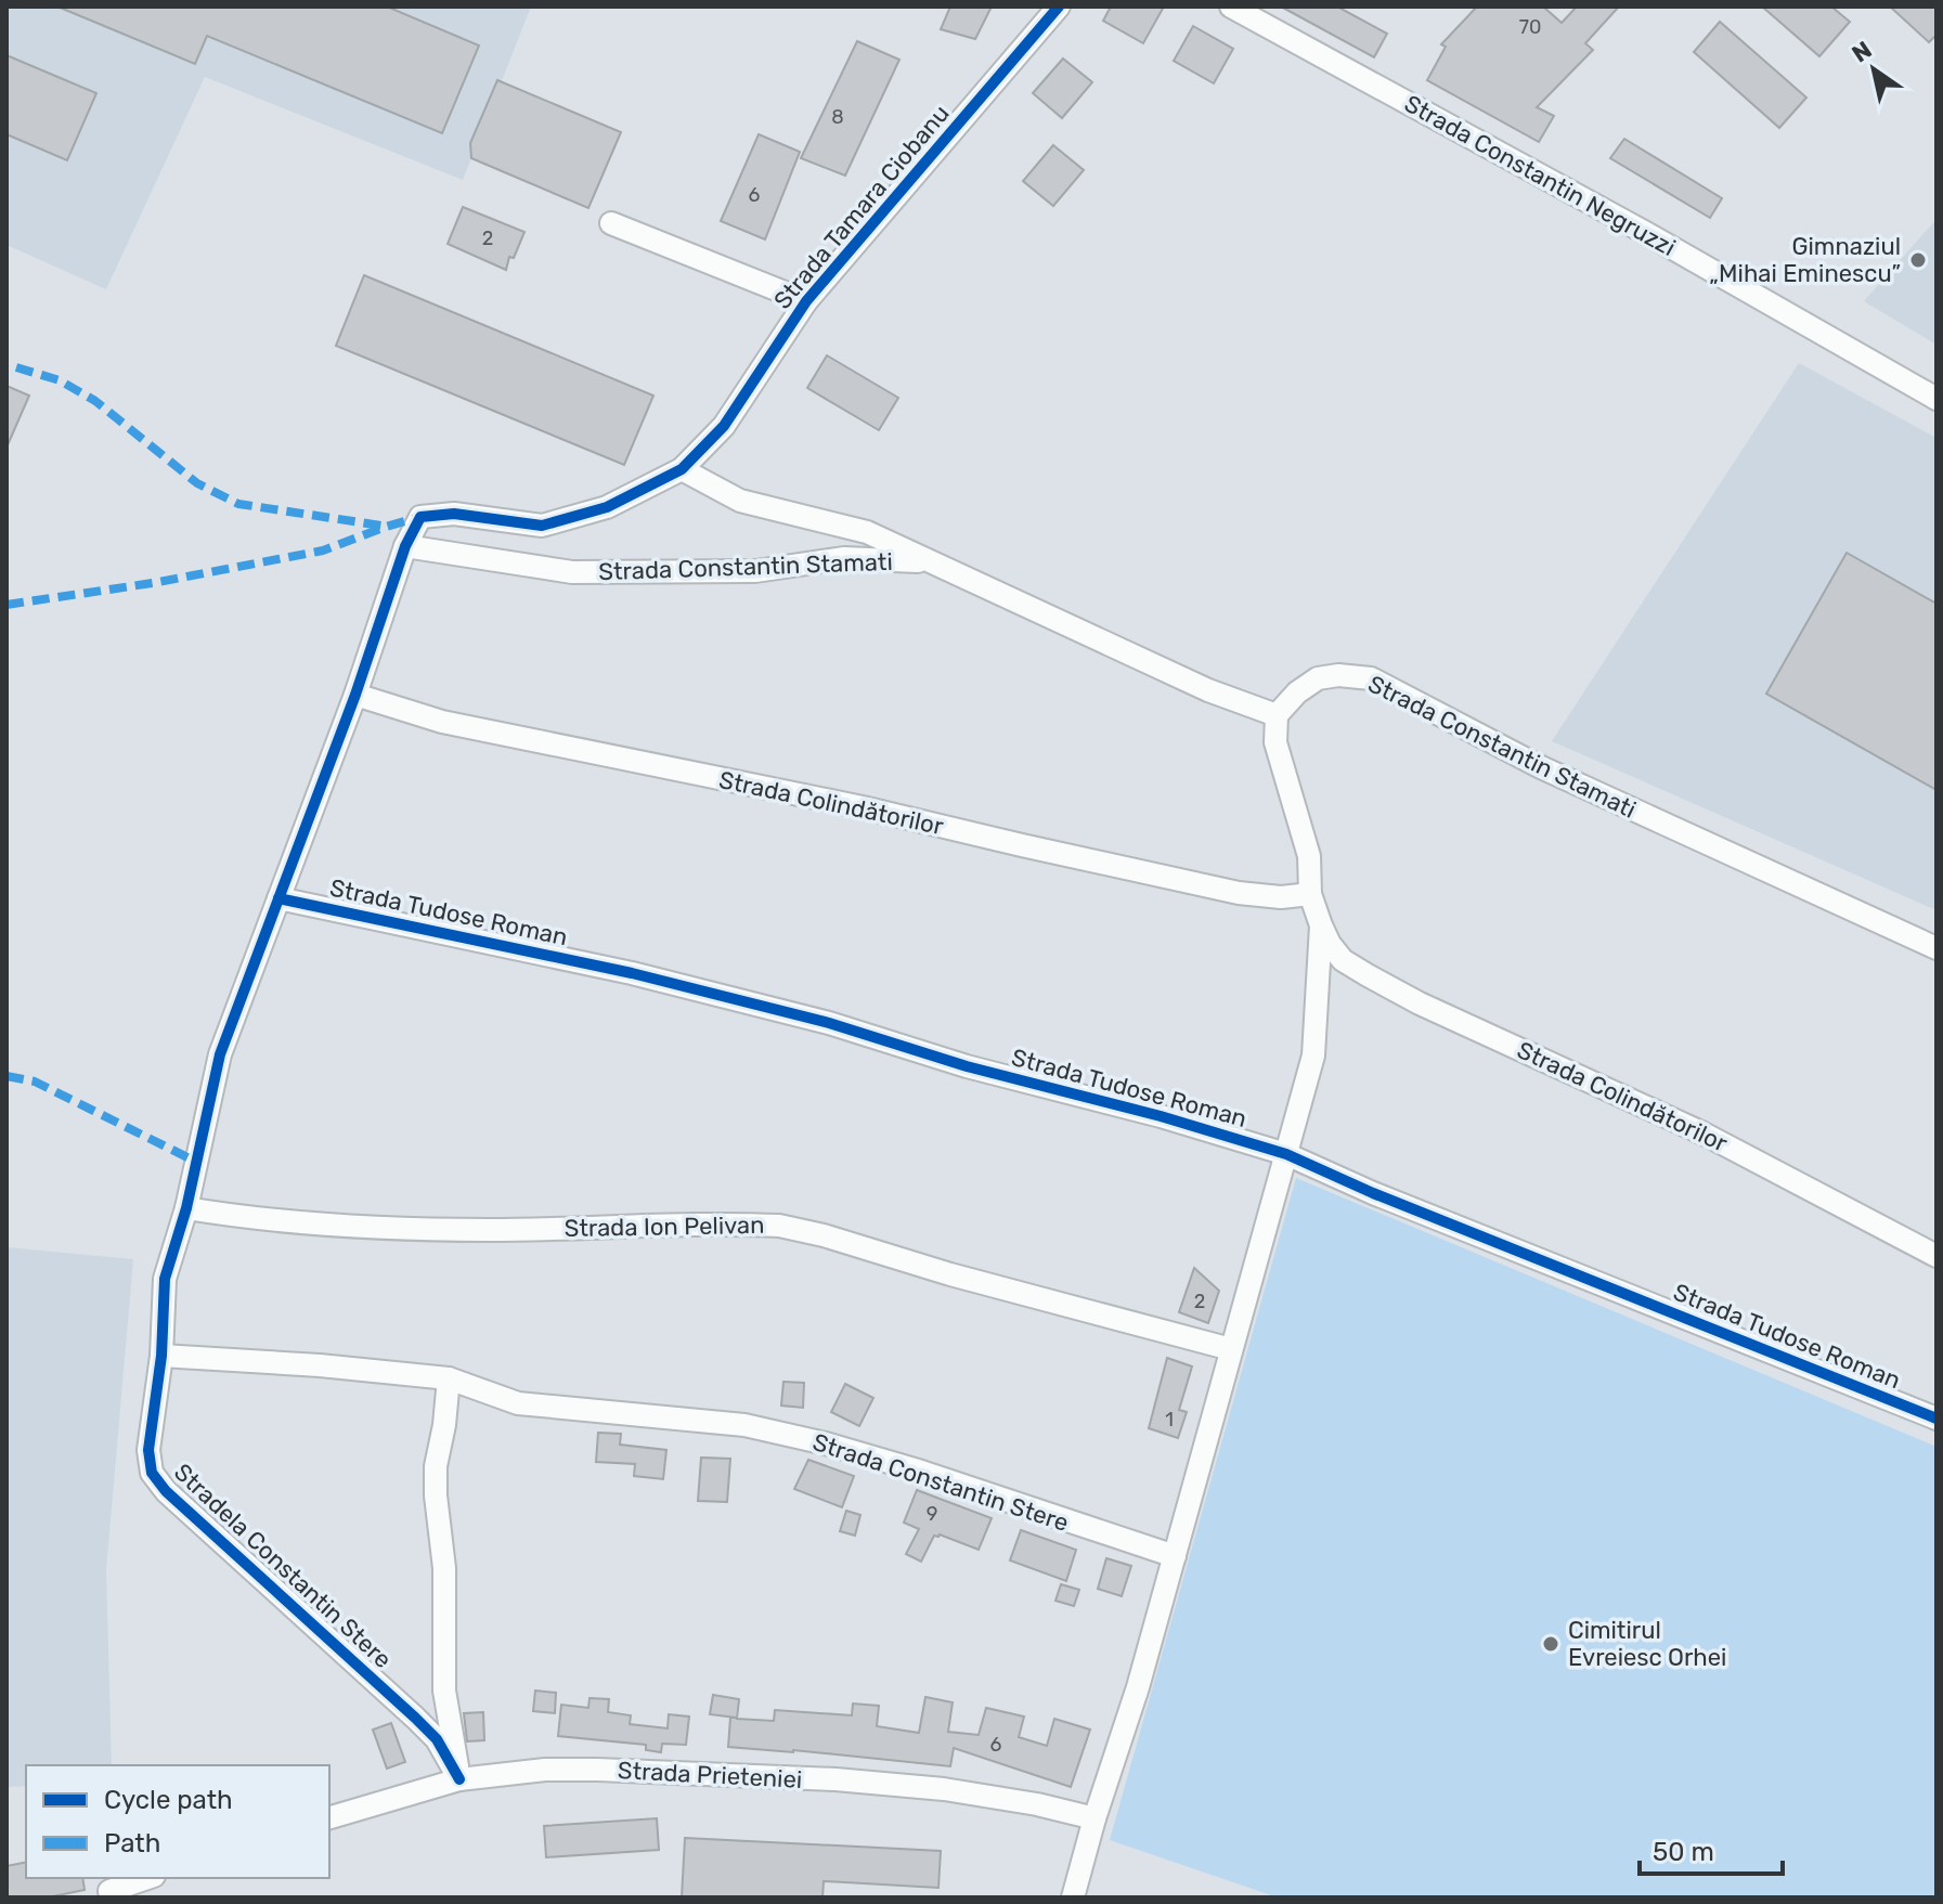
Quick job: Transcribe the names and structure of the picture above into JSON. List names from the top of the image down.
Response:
{
  "streets": {
    "street": [
      "Strada Constantin Negruzzi",
      "Strada Tamara Ciobanu",
      "Strada Constantin Stamati",
      "Strada Colindătorilor",
      "Strada Tudose Roman",
      "Strada Ion Pelivan",
      "Strada Constantin Stere",
      "Stradela Constantin Stere",
      "Strada Prieteniei"
    ]
  },
  "crossings": [
    ["Strada Tamara Ciobanu", "Strada Constantin Stamati"],
    ["Stradela Constantin Stere", "Strada Prieteniei"]
  ],
  "places": ["Gimnaziul „Mihai Eminescu”", "Cimitirul Evreiesc Orhei"],
  "house_numbers": [
    "70",
    "8",
    "6",
    "2",
    "2",
    "1",
    "9",
    "6"
  ],
  "legend": ["Cycle path", "Path"],
  "scale_bar": "50 m",
  "north": "top left"
}
